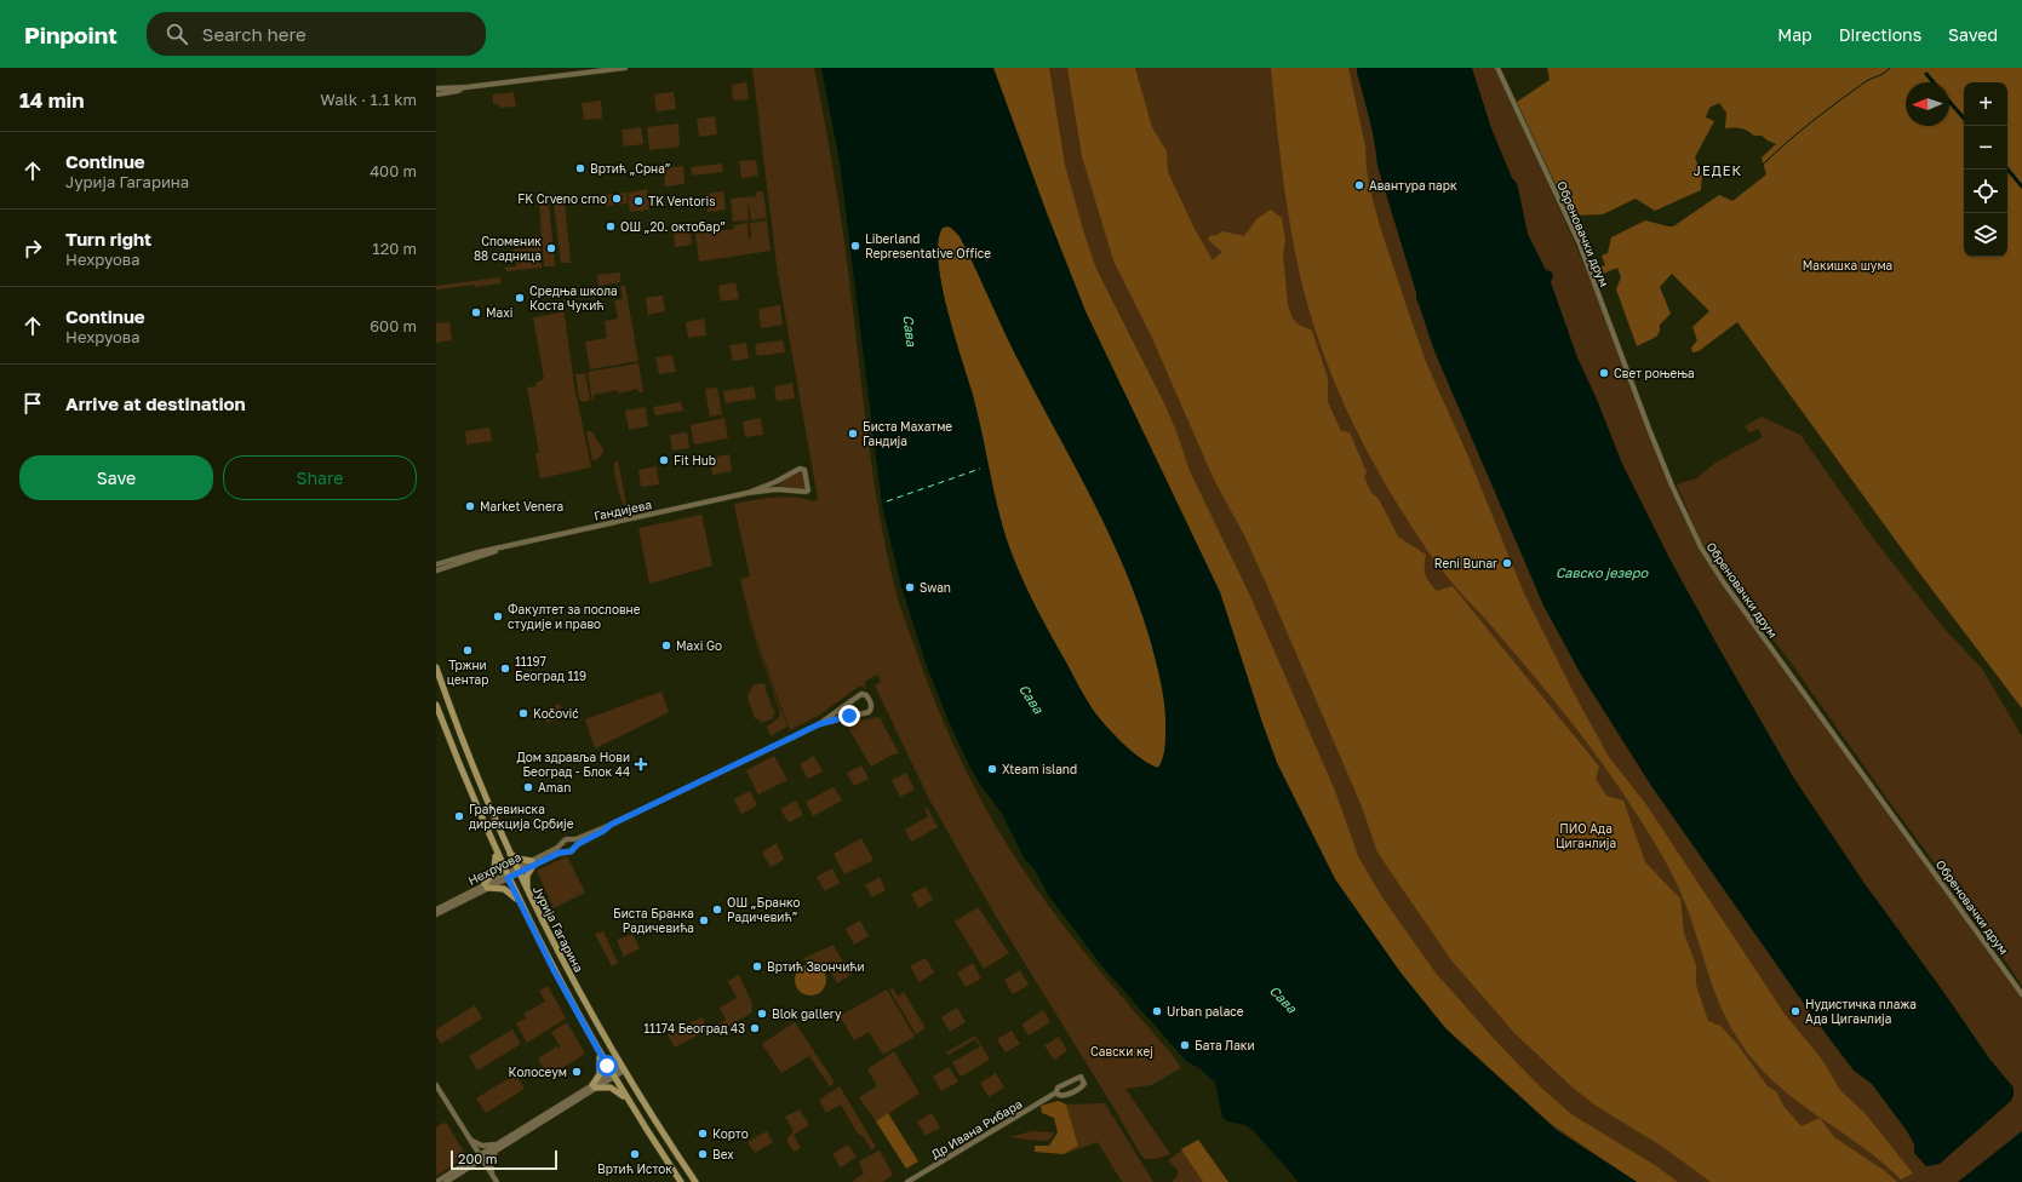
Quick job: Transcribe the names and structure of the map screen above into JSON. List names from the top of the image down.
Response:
{
  "streets": {
    "main road": ["Јурија Гагарина"],
    "street": [
      "Обреновачки друм",
      "Гандијева",
      "Нехруова",
      "Др Ивана Рибара"
    ]
  },
  "crossings": [
    ["Нехруова", "Јурија Гагарина"]
  ],
  "districts": ["ЈЕДЕК"],
  "water": ["Сава", "Савско језеро"],
  "parks": ["Макишка шума", "ПИО Ада Циганлија", "Савски кеј"],
  "places": {
    "other": [
      "Вртић „Срна”",
      "Авантура парк",
      "FK Crveno crno",
      "TK Ventoris",
      "ОШ „20. октобар”",
      "Liberland Representative Office",
      "Споменик 88 садница",
      "Средња школа Коста Чукић",
      "Maxi",
      "Свет роњења",
      "Биста Махатме Гандија",
      "Fit Hub",
      "Market Venera",
      "Reni Bunar",
      "Swan",
      "Факултет за пословне студије и право",
      "Maxi Go",
      "Тржни центар",
      "11197 Београд 119",
      "Kočović",
      "Xteam island",
      "Aman",
      "Грађевинска дирекција Србије",
      "ОШ „Бранко Радичевић”",
      "Биста Бранка Радичевића",
      "Вртић Звончићи",
      "Urban palace",
      "Нудистичка плажа Ада Циганлија",
      "Blok gallery",
      "11174 Београд 43",
      "Бата Лаки",
      "Колосеум",
      "Корто",
      "Вртић Исток",
      "Bex"
    ],
    "health": ["Дом здравља Нови Београд - Блок 44"]
  },
  "scale_bar": "200 m",
  "north": "left",
  "page": {
    "header": "Pinpoint",
    "search": "Search here",
    "nav": ["Map", "Directions", "Saved"],
    "heading": ["14 min", "Walk · 1.1 km"],
    "map_buttons": ["+", "−"],
    "list": [
      ["Continue", "Јурија Гагарина", "400 m"],
      ["Turn right", "Нехруова", "120 m"],
      ["Continue", "Нехруова", "600 m"],
      "Arrive at destination"
    ],
    "buttons": ["Save", "Share"],
    "scale": "200 m"
  }
}
